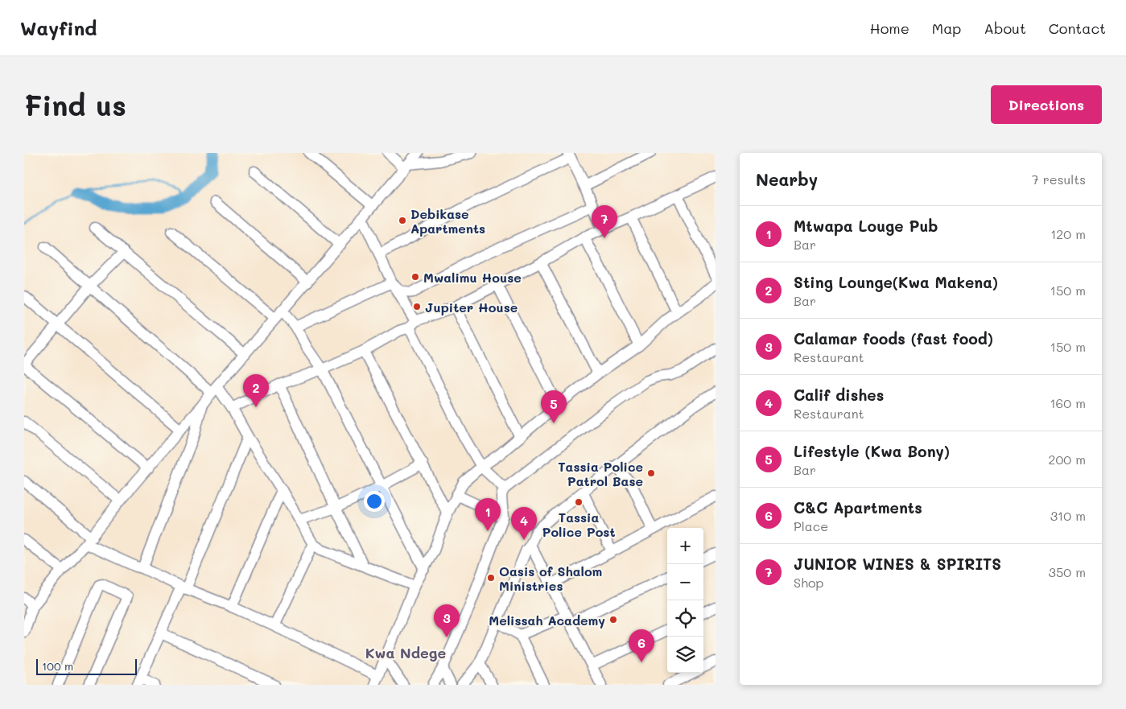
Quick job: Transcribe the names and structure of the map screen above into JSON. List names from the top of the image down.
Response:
{
  "districts": ["Kwa Ndege"],
  "places": [
    "Debikase Apartments",
    "Mwalimu House",
    "Jupiter House",
    "Tassia Police Patrol Base",
    "Tassia Police Post",
    "Oasis of Shalom Ministries",
    "Melissah Academy"
  ],
  "scale_bar": "100 m",
  "page": {
    "header": "Wayfind",
    "nav": [
      "Home",
      "Map",
      "About",
      "Contact"
    ],
    "buttons": "Directions",
    "title": "Find us",
    "heading": ["Nearby", "7 results"],
    "pins": [
      "7",
      "2",
      "5",
      "1",
      "4",
      "3",
      "6"
    ],
    "list": [
      {
        "mark": "1",
        "name": "Mtwapa Louge Pub",
        "note": "Bar",
        "value": "120 m"
      },
      {
        "mark": "2",
        "name": "Sting Lounge(Kwa Makena)",
        "note": "Bar",
        "value": "150 m"
      },
      {
        "mark": "3",
        "name": "Calamar foods (fast food)",
        "note": "Restaurant",
        "value": "150 m"
      },
      {
        "mark": "4",
        "name": "Calif dishes",
        "note": "Restaurant",
        "value": "160 m"
      },
      {
        "mark": "5",
        "name": "Lifestyle (Kwa Bony)",
        "note": "Bar",
        "value": "200 m"
      },
      {
        "mark": "6",
        "name": "C&C Apartments",
        "note": "Place",
        "value": "310 m"
      },
      {
        "mark": "7",
        "name": "JUNIOR WINES & SPIRITS",
        "note": "Shop",
        "value": "350 m"
      }
    ],
    "map_buttons": ["+", "−"],
    "scale": "100 m"
  }
}
